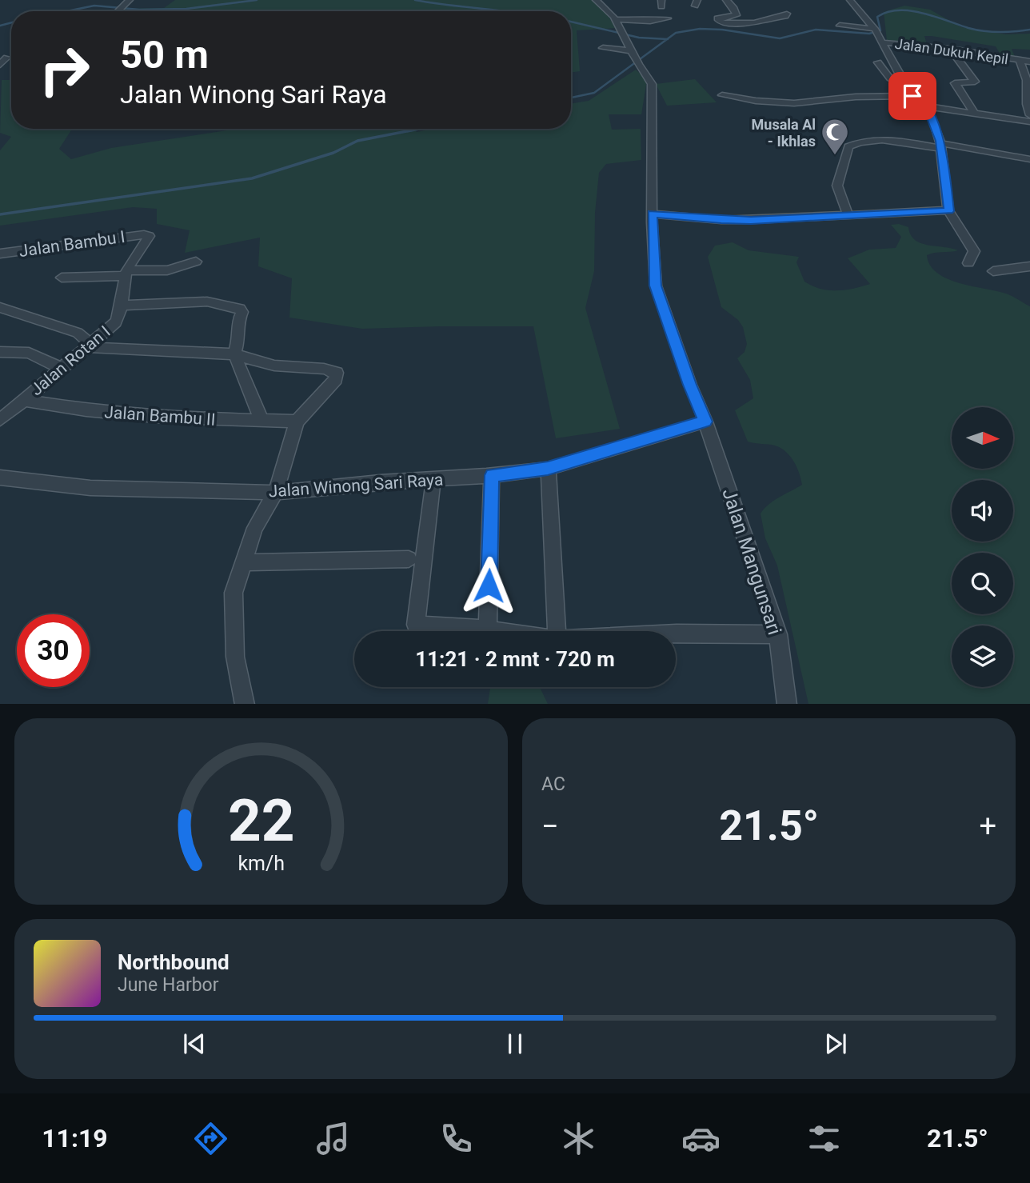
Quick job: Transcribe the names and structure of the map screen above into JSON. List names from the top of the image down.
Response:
{
  "streets": {
    "street": [
      "Jalan Dukuh Kepil",
      "Jalan Bambu I",
      "Jalan Rotan I",
      "Jalan Bambu II",
      "Jalan Winong Sari Raya",
      "Jalan Mangunsari"
    ]
  },
  "crossings": [
    ["Jalan Bambu I", "Jalan Rotan I"],
    ["Jalan Rotan I", "Jalan Bambu II"],
    ["Jalan Winong Sari Raya", "Jalan Mangunsari"]
  ],
  "places": {
    "mosque": ["Musala Al - Ikhlas"]
  },
  "north": "right",
  "page": {
    "turn": ["50 m", "Jalan Winong Sari Raya"],
    "limit": "30",
    "trip": "11:21 · 2 mnt · 720 m",
    "tile": "AC",
    "heat": ["−", "21.5°", "+"],
    "song": ["Northbound", "June Harbor"],
    "tabs": ["11:19", "21.5°"],
    "gauge": ["22", "km/h"]
  }
}
